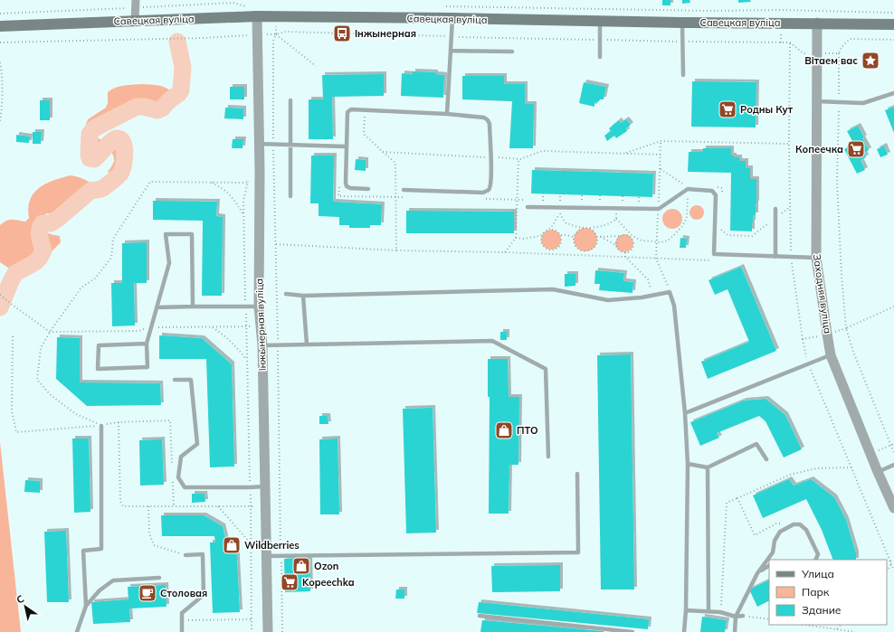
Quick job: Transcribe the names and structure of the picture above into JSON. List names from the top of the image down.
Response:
{
  "streets": {
    "main road": ["Савецкая вуліца"],
    "street": ["Заходняя вуліца", "Інжынерная вуліца"]
  },
  "crossings": [
    ["Савецкая вуліца", "Заходняя вуліца"],
    ["Савецкая вуліца", "Інжынерная вуліца"]
  ],
  "places": {
    "bus stop": ["Інжынерная"],
    "place": ["Вітаем вас"],
    "supermarket": ["Родны Кут", "Копеечка", "Kopeechka"],
    "shop": ["ПТО", "Wildberries", "Ozon"],
    "cafe": ["Столовая"]
  },
  "legend": ["Улица", "Парк", "Здание"],
  "north": "top left"
}
